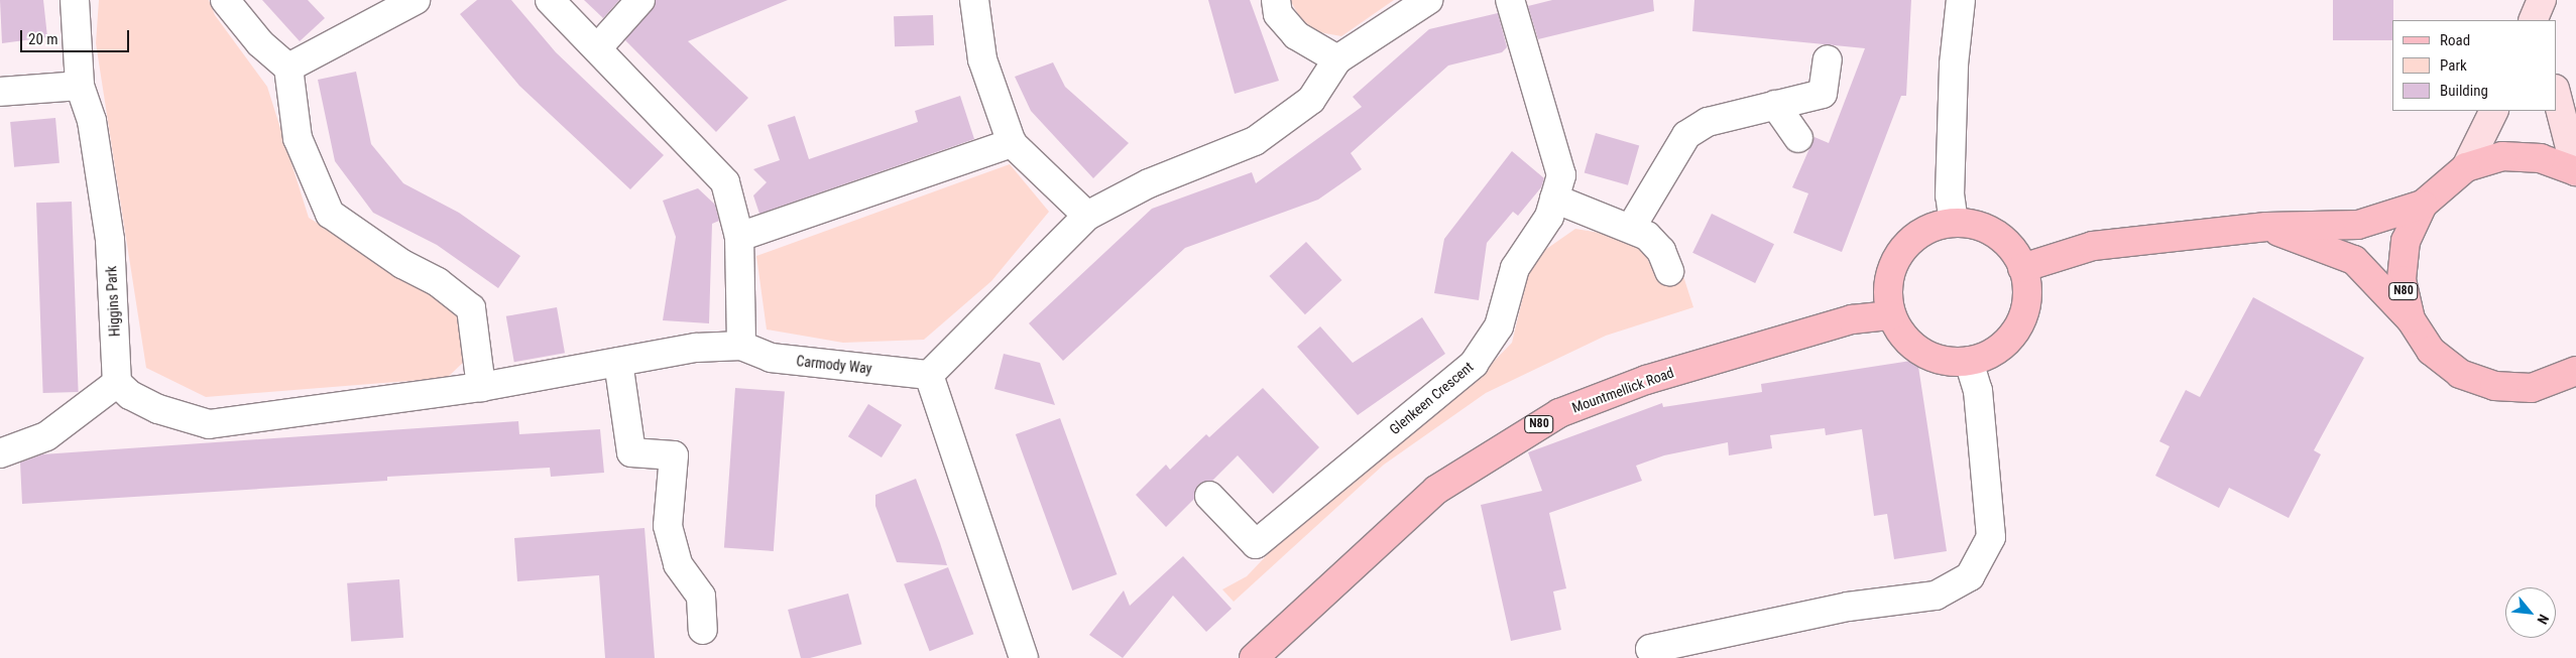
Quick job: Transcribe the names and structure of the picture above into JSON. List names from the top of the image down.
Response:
{
  "streets": {
    "main road": ["N80", "Mountmellick Road"],
    "street": ["Higgins Park", "Carmody Way", "Glenkeen Crescent"]
  },
  "crossings": [
    ["N80", "Mountmellick Road"]
  ],
  "legend": ["Road", "Park", "Building"],
  "scale_bar": "20 m",
  "north": "bottom right"
}
